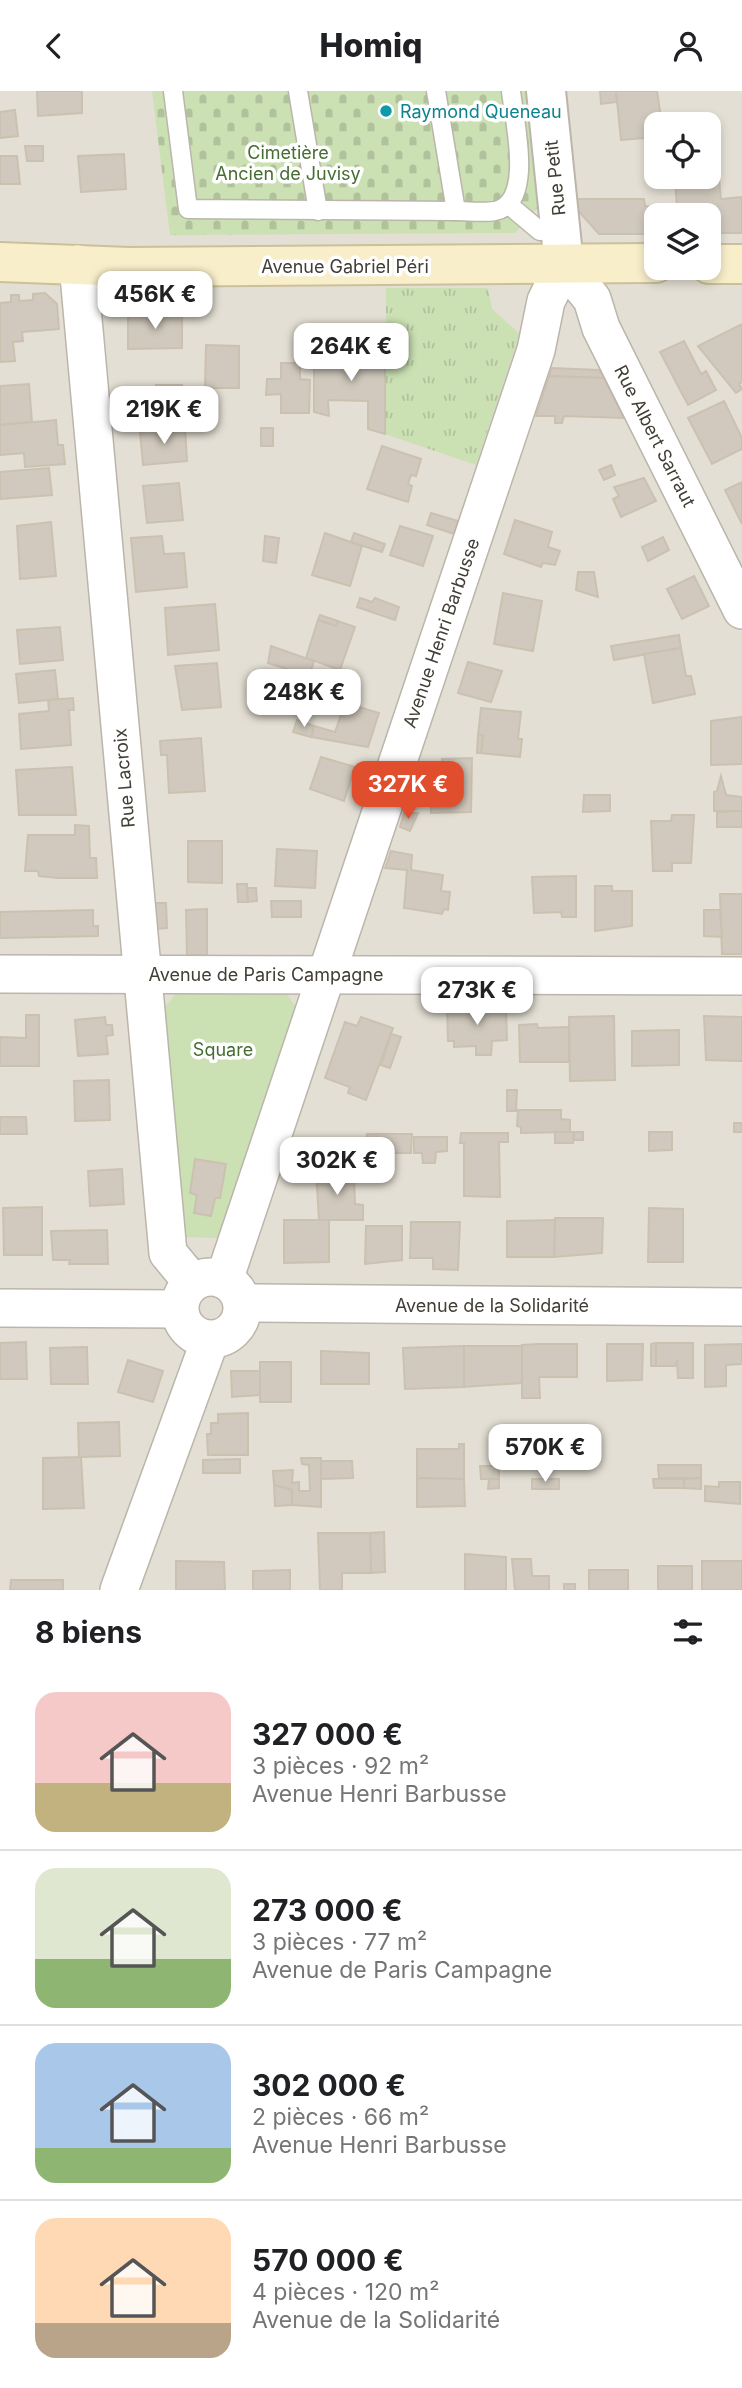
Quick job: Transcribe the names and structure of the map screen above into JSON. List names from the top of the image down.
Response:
{
  "streets": {
    "main road": ["Avenue Gabriel Péri"],
    "street": [
      "Rue Petit",
      "Rue Albert Sarraut",
      "Avenue Henri Barbusse",
      "Rue Lacroix",
      "Avenue de Paris Campagne",
      "Avenue de la Solidarité"
    ]
  },
  "crossings": [
    ["Rue Petit", "Avenue Gabriel Péri"],
    ["Rue Petit", "Rue Albert Sarraut"],
    ["Rue Petit", "Avenue Henri Barbusse"],
    ["Avenue Gabriel Péri", "Rue Albert Sarraut"],
    ["Avenue Gabriel Péri", "Avenue Henri Barbusse"],
    ["Avenue Gabriel Péri", "Rue Lacroix"],
    ["Rue Albert Sarraut", "Avenue Henri Barbusse"],
    ["Avenue Henri Barbusse", "Rue Lacroix"],
    ["Avenue Henri Barbusse", "Avenue de Paris Campagne"],
    ["Avenue Henri Barbusse", "Avenue de la Solidarité"],
    ["Rue Lacroix", "Avenue de Paris Campagne"],
    ["Rue Lacroix", "Avenue de la Solidarité"]
  ],
  "parks": ["Cimetière Ancien de Juvisy", "Square"],
  "places": ["Raymond Queneau"],
  "page": {
    "header": "Homiq",
    "price": [
      "456K €",
      "264K €",
      "219K €",
      "248K €",
      "327K €",
      "273K €",
      "302K €",
      "570K €"
    ],
    "heading": "8 biens",
    "list": [
      {
        "name": "327 000 €",
        "note": "3 pièces · 92 m² · Avenue Henri Barbusse"
      },
      {
        "name": "273 000 €",
        "note": "3 pièces · 77 m² · Avenue de Paris Campagne"
      },
      {
        "name": "302 000 €",
        "note": "2 pièces · 66 m² · Avenue Henri Barbusse"
      },
      {
        "name": "570 000 €",
        "note": "4 pièces · 120 m² · Avenue de la Solidarité"
      }
    ]
  }
}
